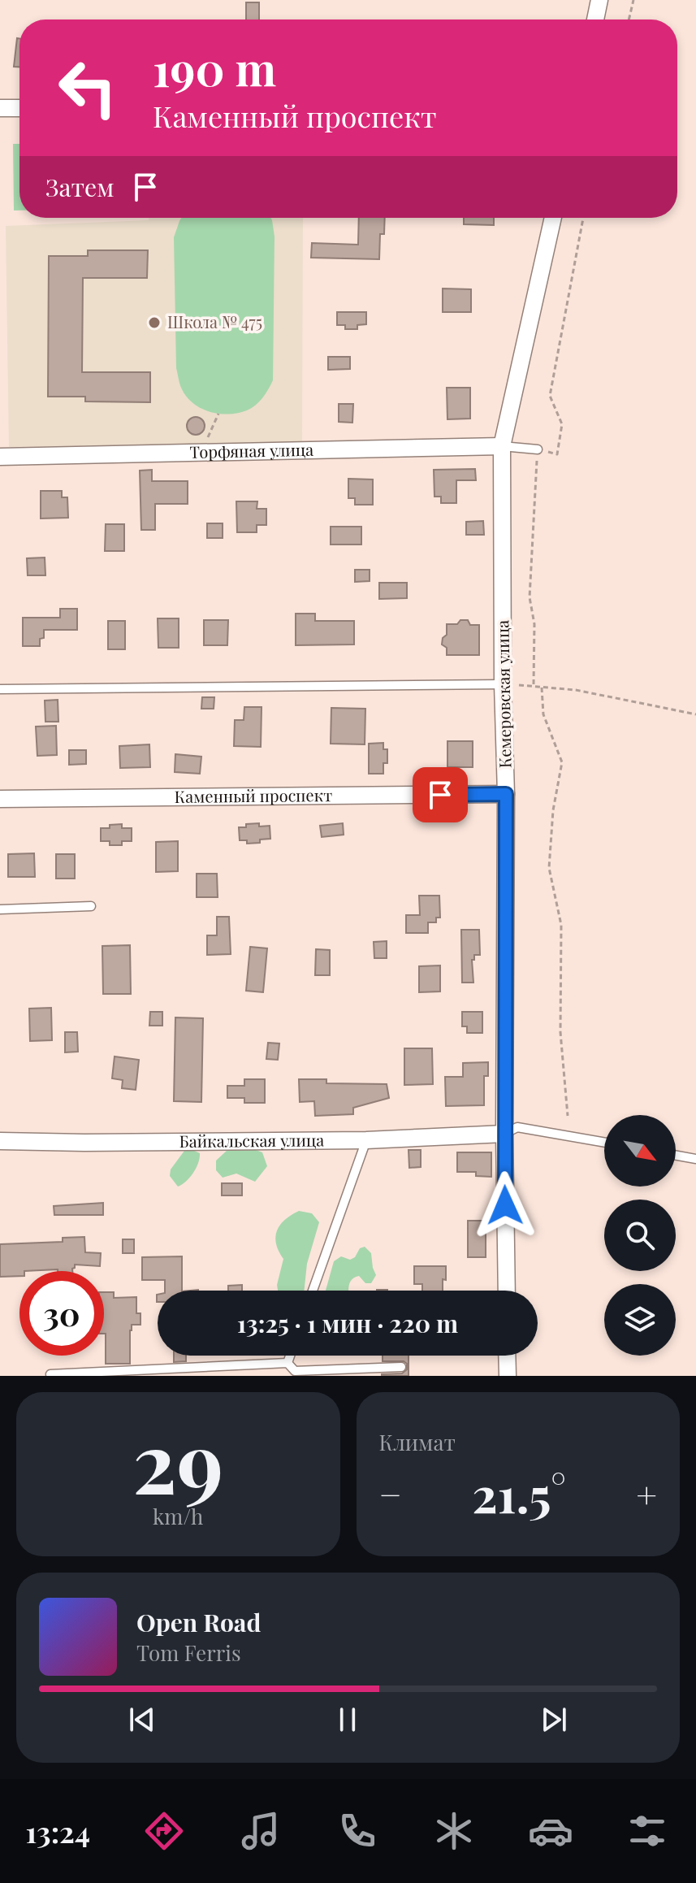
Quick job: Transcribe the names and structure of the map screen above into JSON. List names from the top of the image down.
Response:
{
  "streets": {
    "street": [
      "Торфяная улица",
      "Кемеровская улица",
      "Каменный проспект",
      "Байкальская улица"
    ]
  },
  "crossings": [
    ["Торфяная улица", "Кемеровская улица"],
    ["Кемеровская улица", "Каменный проспект"],
    ["Кемеровская улица", "Байкальская улица"]
  ],
  "places": ["Школа № 475"],
  "north": "bottom right",
  "page": {
    "turn": ["190 m", "Каменный проспект"],
    "then": "Затем",
    "limit": "30",
    "trip": "13:25 · 1 мин · 220 m",
    "tile": [
      ["29", "km/h"],
      "Климат"
    ],
    "heat": ["−", "21.5°", "+"],
    "song": ["Open Road", "Tom Ferris"],
    "tabs": "13:24"
  }
}
